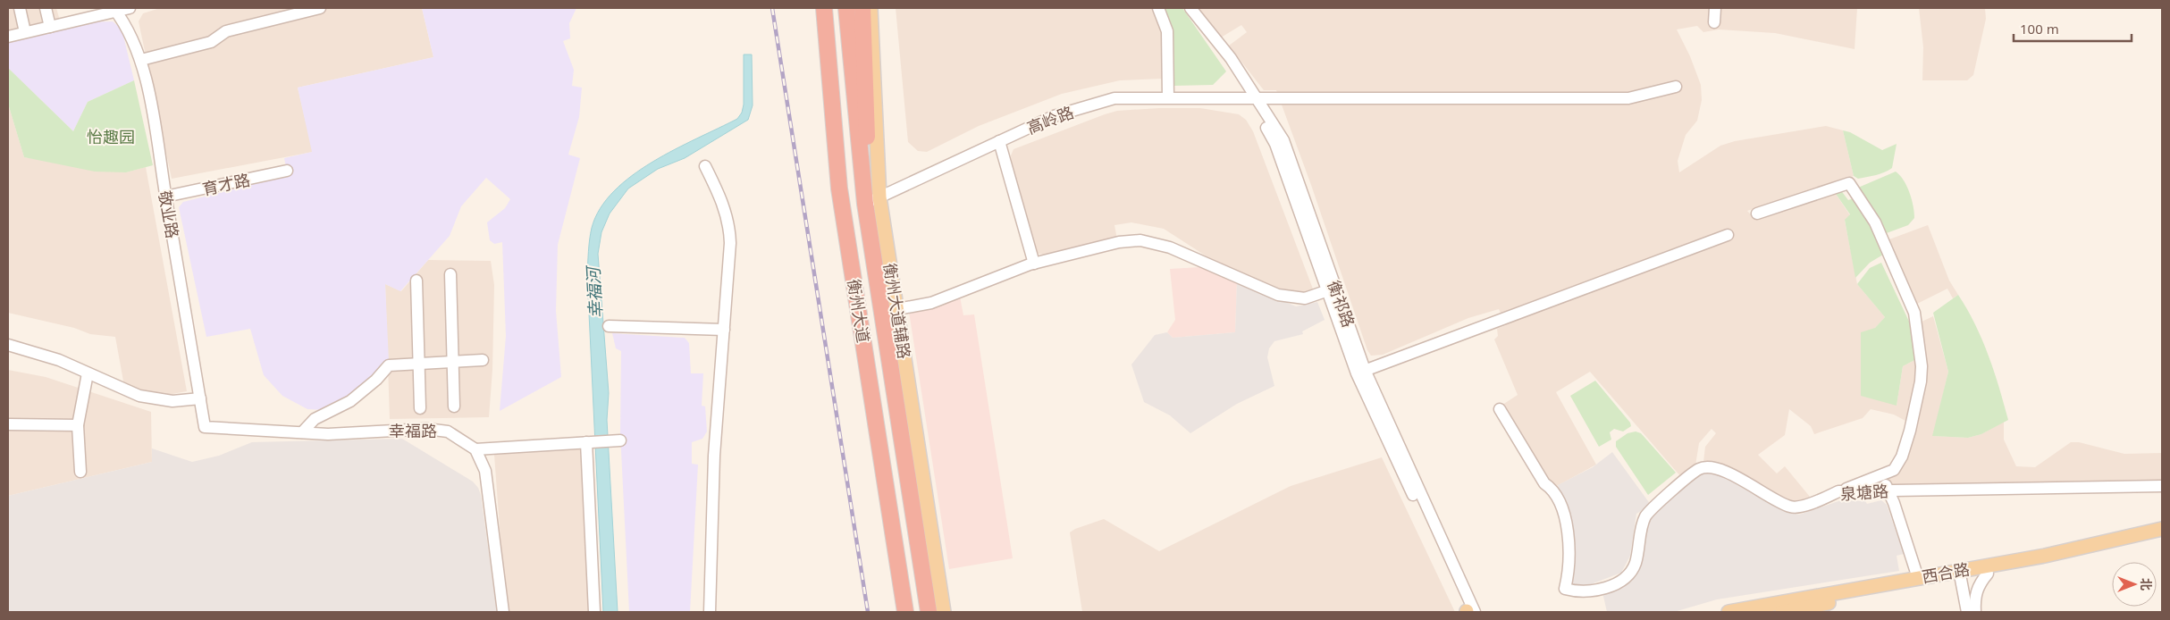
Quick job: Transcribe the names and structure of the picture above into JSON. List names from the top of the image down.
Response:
{
  "streets": {
    "highway": ["衡州大道"],
    "main road": ["衡州大道辅路", "西合路"],
    "street": [
      "高岭路",
      "育才路",
      "敬业路",
      "衡祁路",
      "幸福路",
      "泉塘路"
    ]
  },
  "crossings": [
    ["高岭路", "衡祁路"],
    ["高岭路", "衡州大道"],
    ["高岭路", "衡州大道辅路"],
    ["育才路", "敬业路"],
    ["敬业路", "幸福路"]
  ],
  "water": ["幸福河"],
  "parks": ["怡趣园"],
  "scale_bar": "100 m",
  "north": "right"
}
